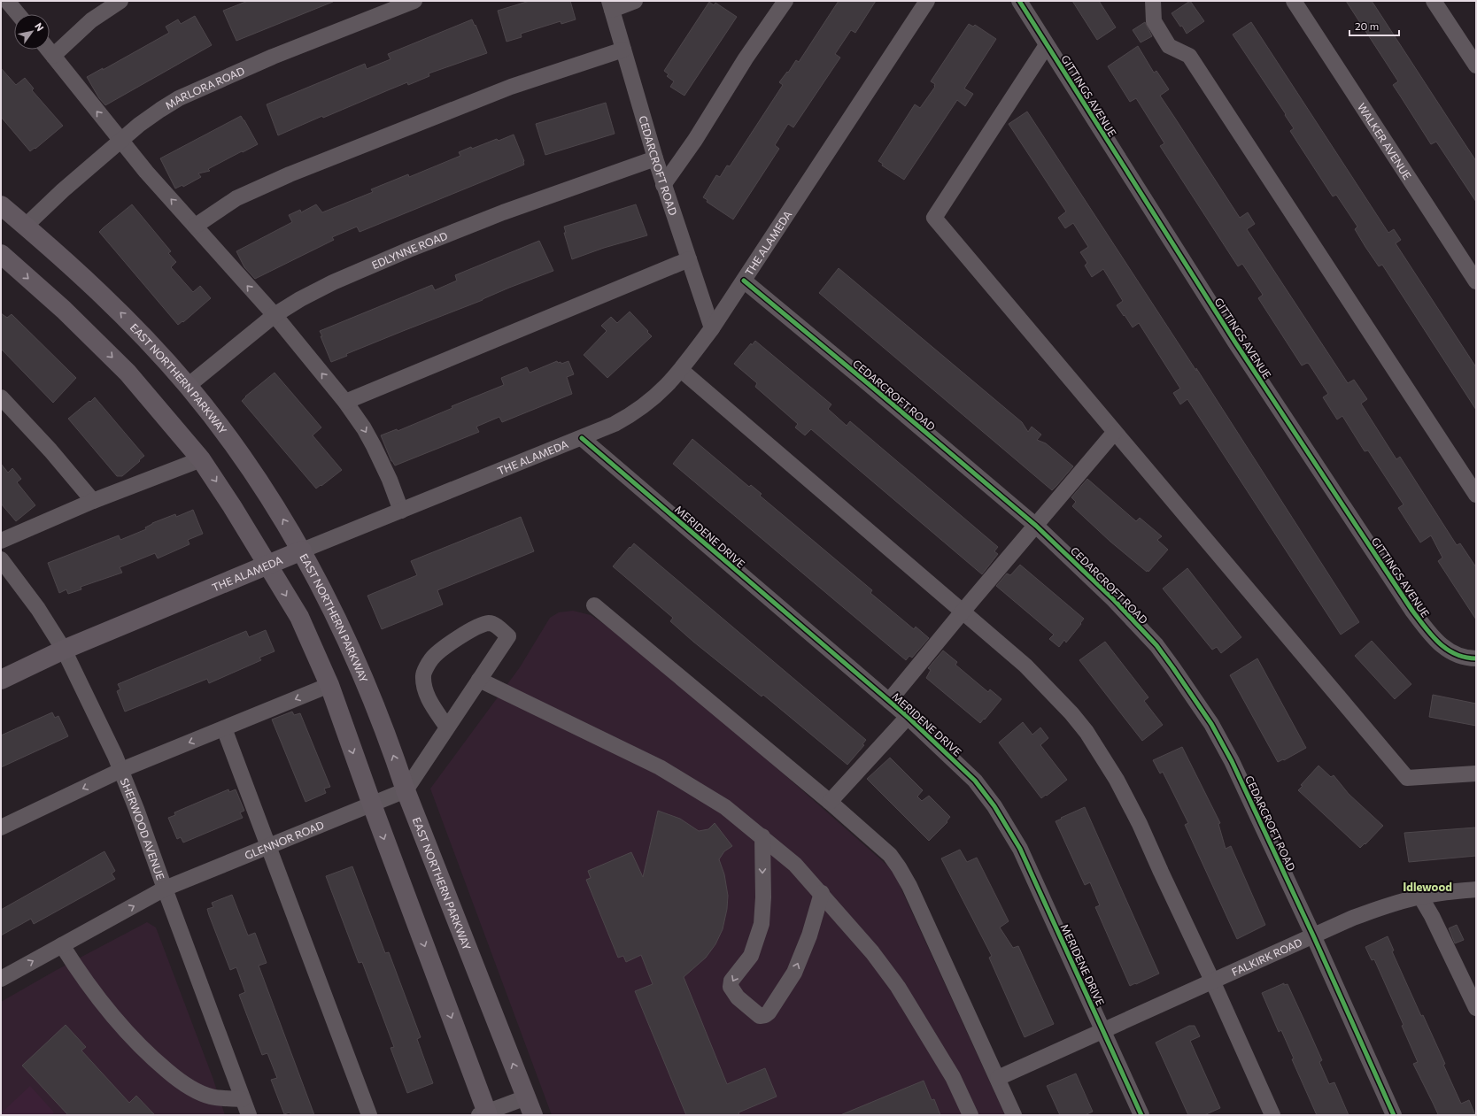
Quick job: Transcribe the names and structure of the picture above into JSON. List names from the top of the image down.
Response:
{
  "streets": {
    "main road": ["THE ALAMEDA", "EAST NORTHERN PARKWAY"],
    "street": [
      "MARLORA ROAD",
      "GITTINGS AVENUE",
      "WALKER AVENUE",
      "CEDARCROFT ROAD",
      "EDLYNNE ROAD",
      "MERIDENE DRIVE",
      "SHERWOOD AVENUE",
      "GLENNOR ROAD",
      "FALKIRK ROAD"
    ]
  },
  "crossings": [
    ["MARLORA ROAD", "EAST NORTHERN PARKWAY"],
    ["CEDARCROFT ROAD", "THE ALAMEDA"],
    ["CEDARCROFT ROAD", "EDLYNNE ROAD"],
    ["CEDARCROFT ROAD", "FALKIRK ROAD"],
    ["THE ALAMEDA", "EAST NORTHERN PARKWAY"],
    ["THE ALAMEDA", "MERIDENE DRIVE"],
    ["THE ALAMEDA", "SHERWOOD AVENUE"],
    ["EDLYNNE ROAD", "EAST NORTHERN PARKWAY"],
    ["EAST NORTHERN PARKWAY", "GLENNOR ROAD"],
    ["MERIDENE DRIVE", "FALKIRK ROAD"],
    ["SHERWOOD AVENUE", "GLENNOR ROAD"]
  ],
  "districts": ["Idlewood"],
  "scale_bar": "20 m",
  "north": "top right"
}
